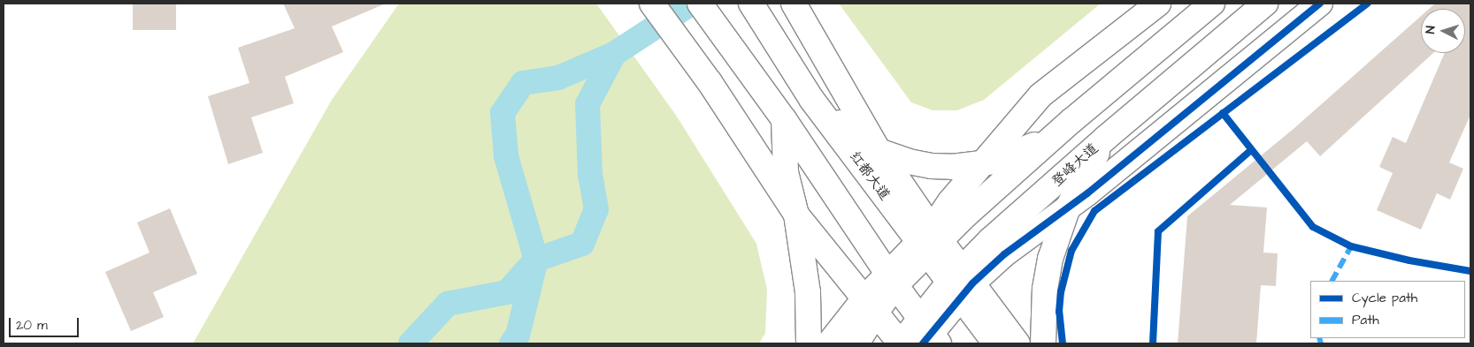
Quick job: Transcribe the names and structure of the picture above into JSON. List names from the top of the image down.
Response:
{
  "streets": {
    "main road": ["登峰大道", "红都大道"]
  },
  "legend": ["Cycle path", "Path"],
  "scale_bar": "20 m",
  "north": "left"
}
